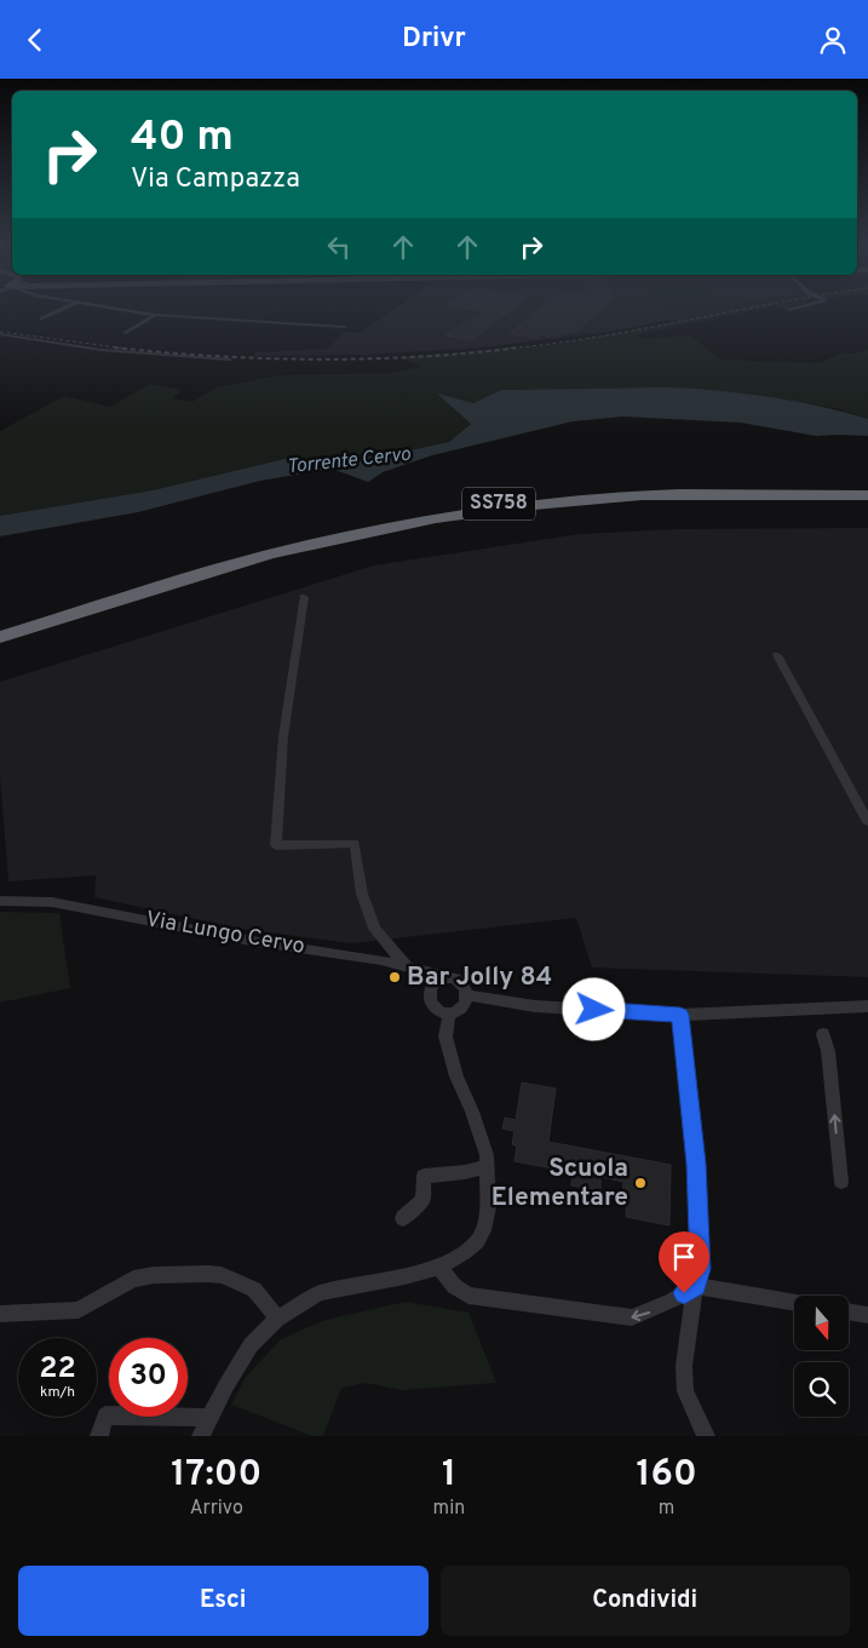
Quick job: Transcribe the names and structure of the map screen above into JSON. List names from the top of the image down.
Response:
{
  "streets": {
    "highway": ["SS758"],
    "street": ["Via Lungo Cervo"]
  },
  "water": ["Torrente Cervo"],
  "places": ["Bar Jolly 84", "Scuola Elementare"],
  "north": "bottom",
  "page": {
    "header": "Drivr",
    "turn": ["40 m", "Via Campazza"],
    "speed": "22 km/h",
    "limit": "30",
    "eta": [
      "17:00",
      "Arrivo",
      "1",
      "min",
      "160",
      "m"
    ],
    "buttons": ["Esci", "Condividi"]
  }
}
